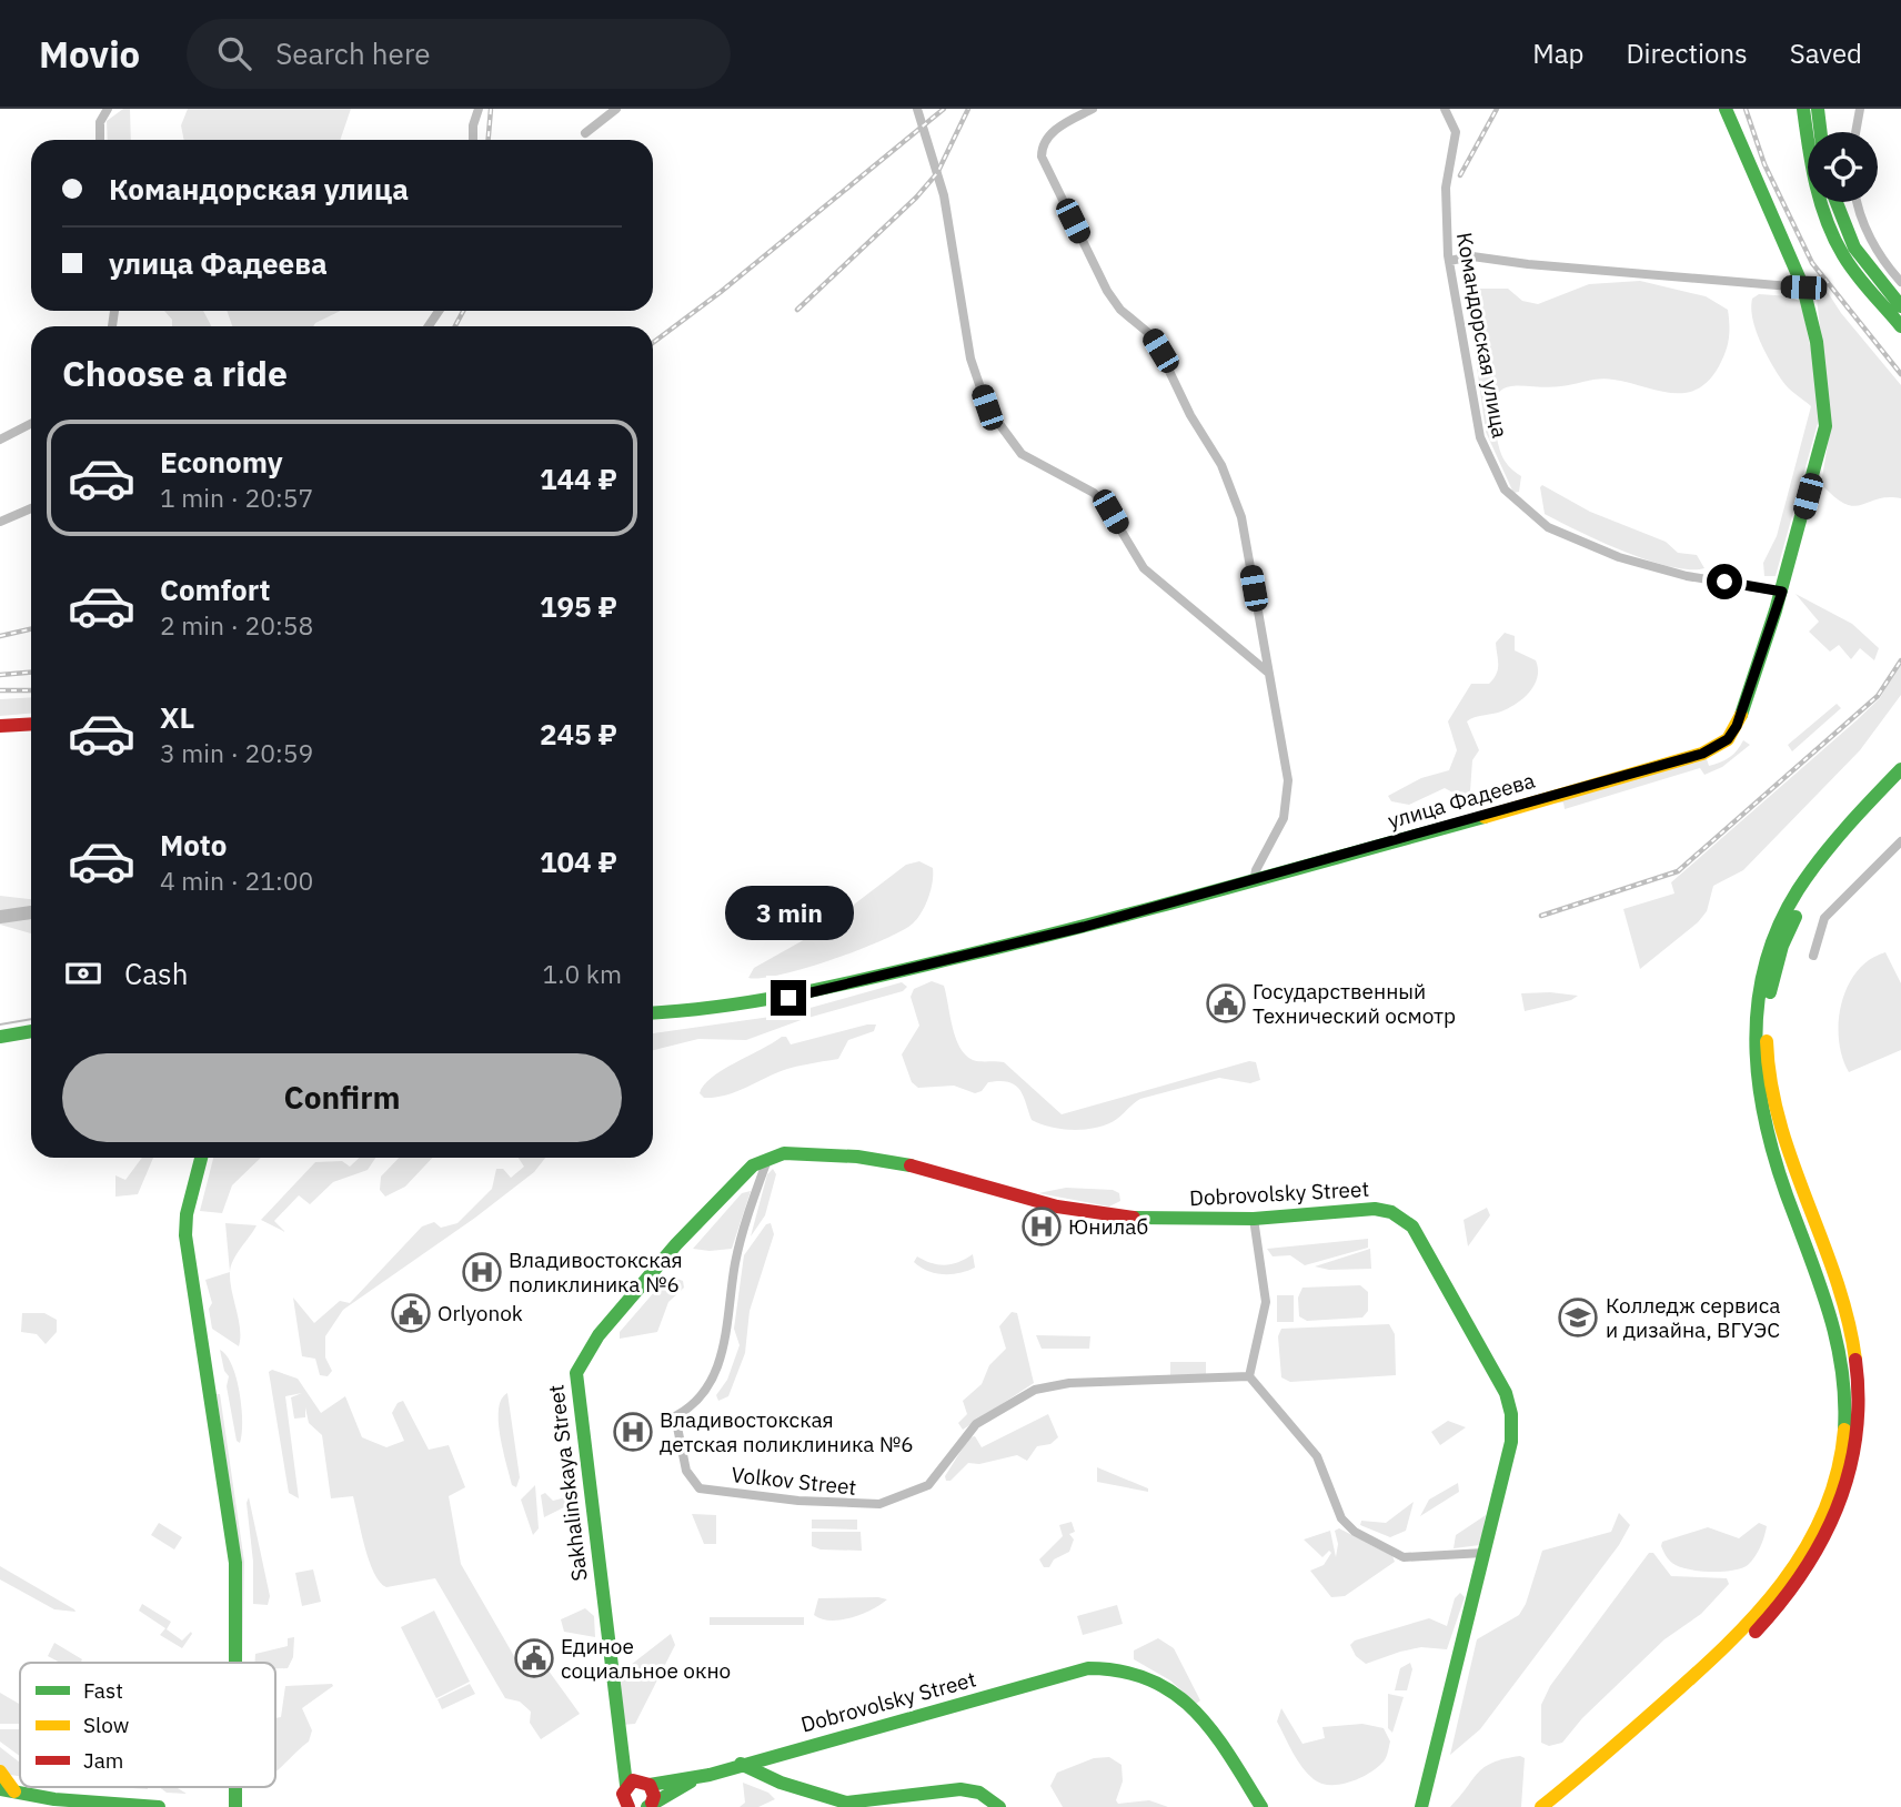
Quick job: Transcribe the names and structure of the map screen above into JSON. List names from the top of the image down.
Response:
{
  "streets": {
    "main road": ["улица Фадеева", "Dobrovolsky Street", "Sakhalinskaya Street"],
    "street": ["Командорская улица", "Volkov Street"]
  },
  "crossings": [
    ["Командорская улица", "улица Фадеева"],
    ["Dobrovolsky Street", "Volkov Street"],
    ["Dobrovolsky Street", "Sakhalinskaya Street"],
    ["Volkov Street", "Sakhalinskaya Street"]
  ],
  "places": {
    "public building": ["Государственный Технический осмотр", "Orlyonok", "Единое социальное окно"],
    "hospital": ["Юнилаб", "Владивостокская поликлиника №6", "Владивостокская детская поликлиника №6"],
    "school or university": ["Колледж сервиса и дизайна, ВГУЭС"]
  },
  "legend": ["Fast", "Slow", "Jam"],
  "page": {
    "header": "Movio",
    "search": "Search here",
    "nav": ["Map", "Directions", "Saved"],
    "banner": ["Командорская улица", "улица Фадеева"],
    "heading": "Choose a ride",
    "list": [
      {
        "name": "Economy",
        "note": "1 min · 20:57",
        "value": "144 ₽"
      },
      {
        "name": "Comfort",
        "note": "2 min · 20:58",
        "value": "195 ₽"
      },
      {
        "name": "XL",
        "note": "3 min · 20:59",
        "value": "245 ₽"
      },
      {
        "name": "Moto",
        "note": "4 min · 21:00",
        "value": "104 ₽"
      }
    ],
    "bubble": "3 min",
    "pay": ["Cash", "1.0 km"],
    "buttons": "Confirm"
  }
}
